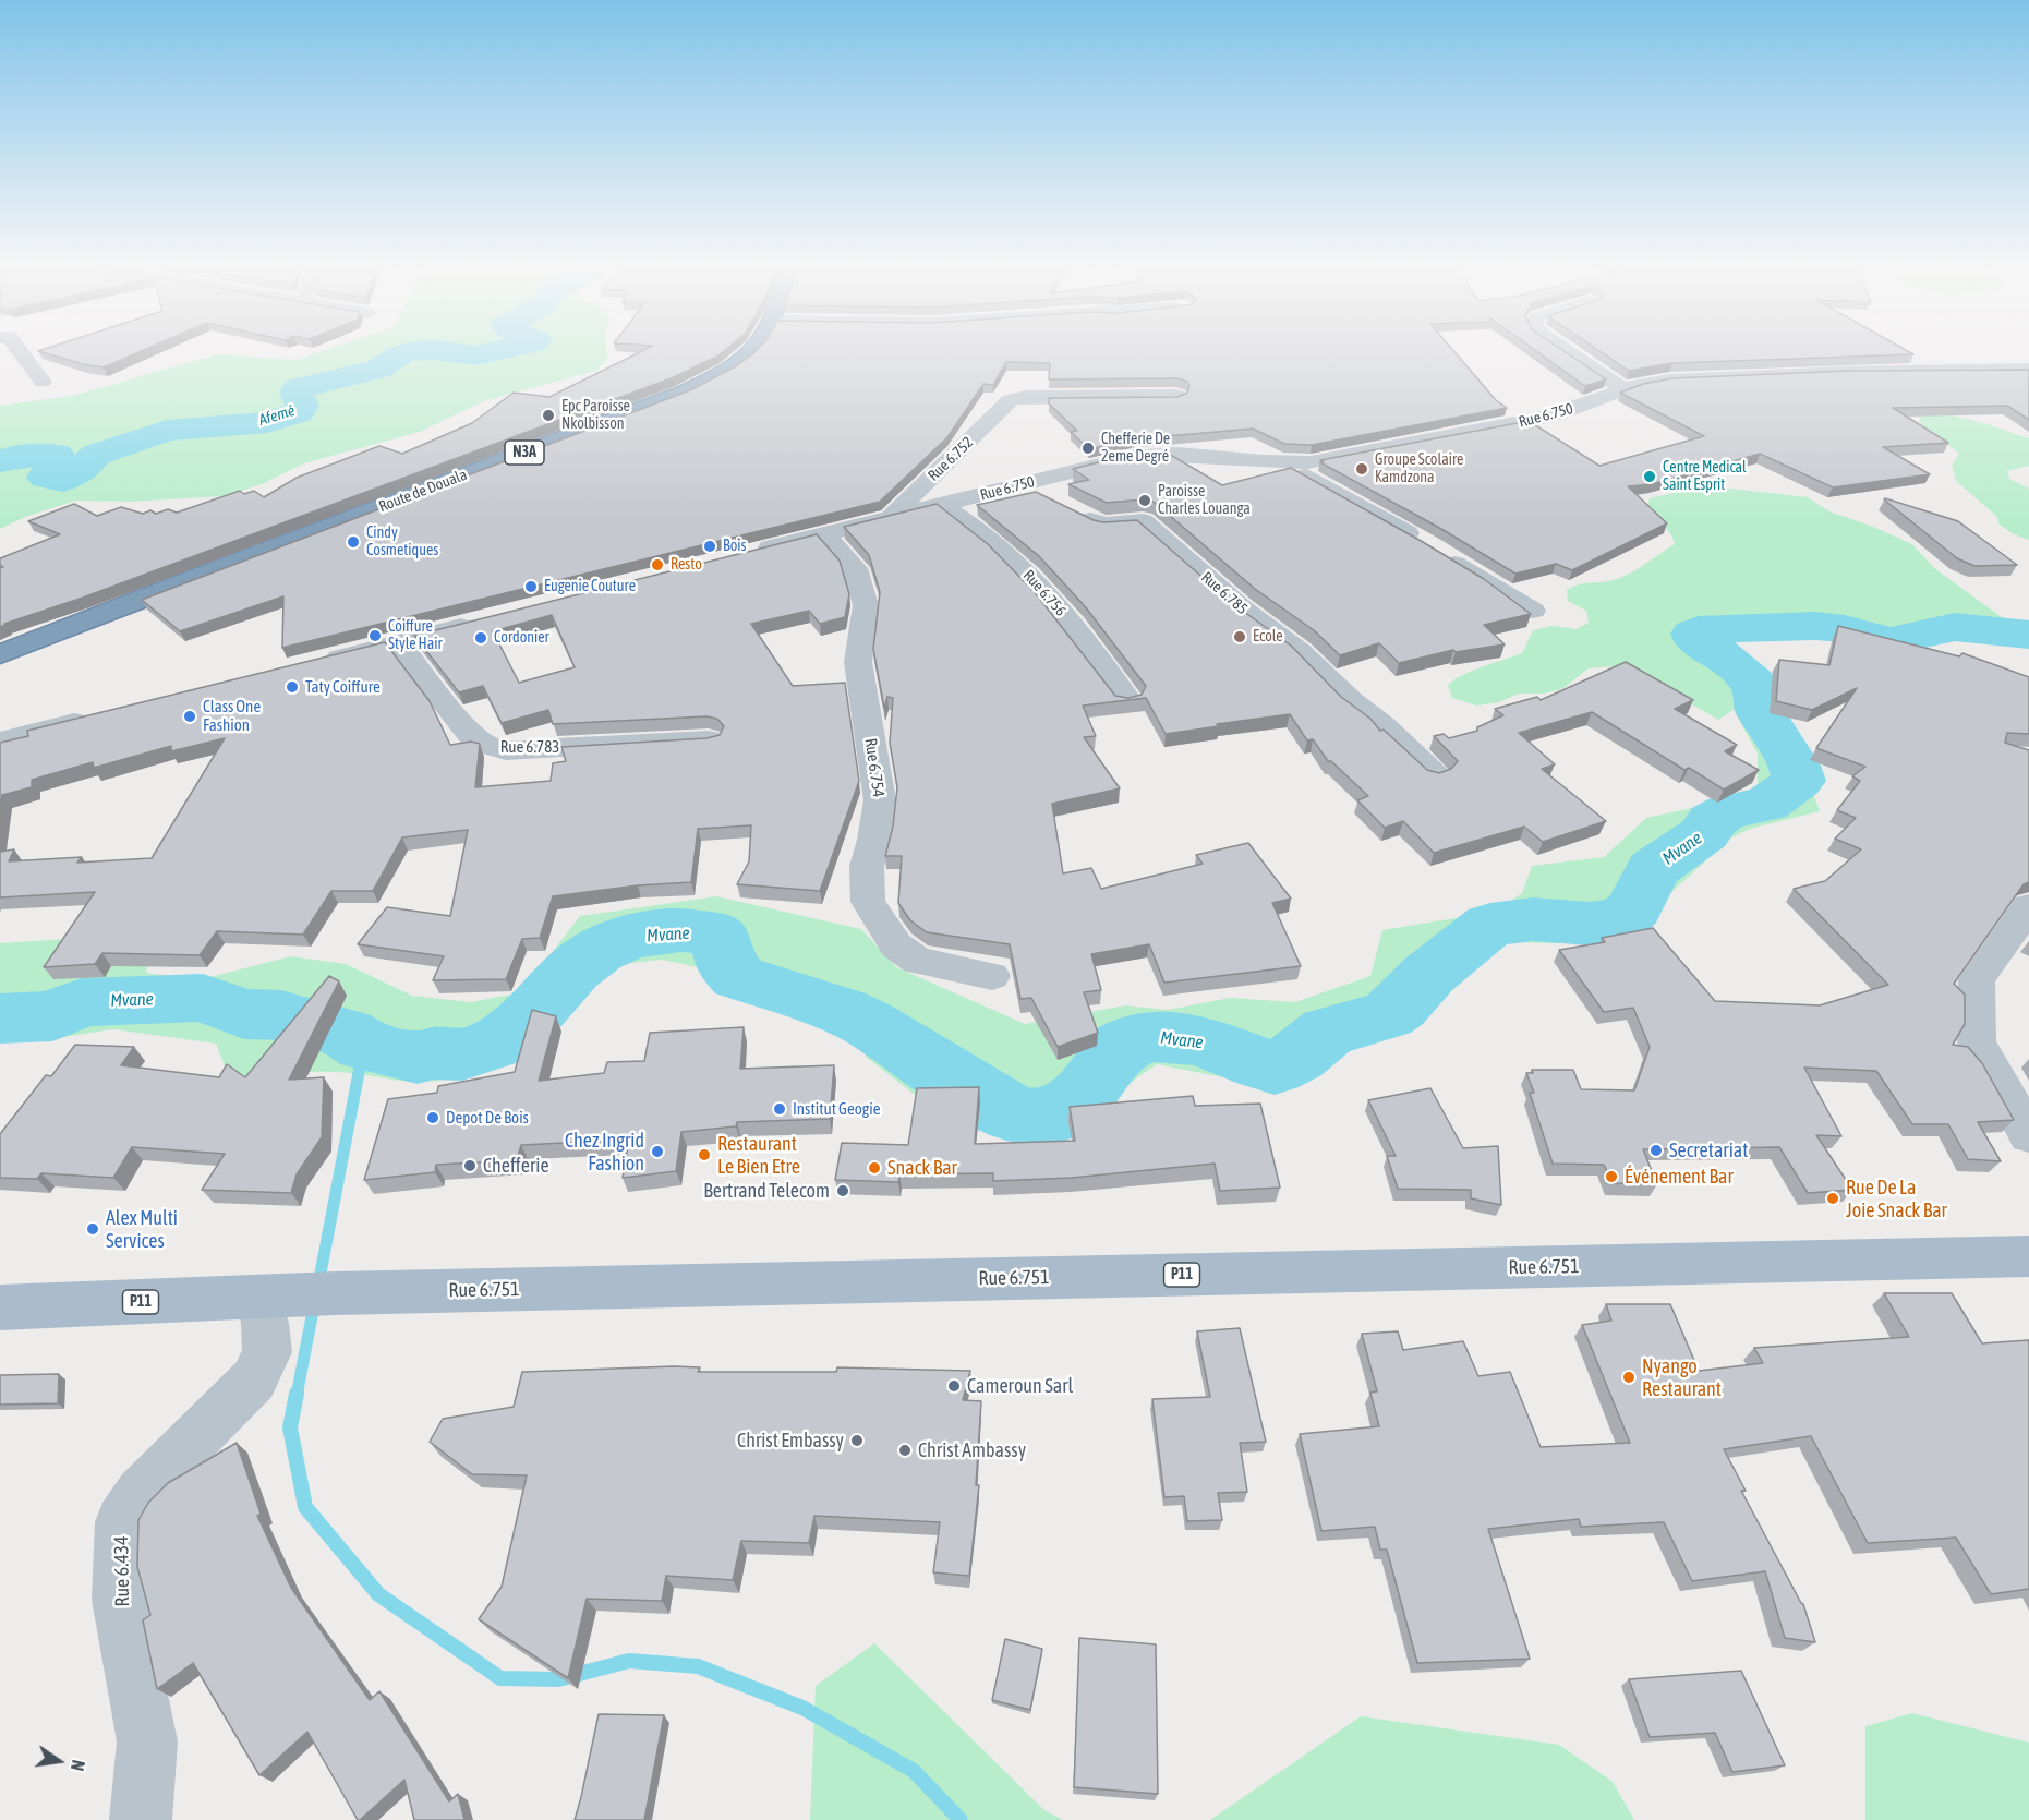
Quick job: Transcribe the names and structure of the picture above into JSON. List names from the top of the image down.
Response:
{
  "streets": {
    "highway": ["N3A", "Route de Douala"],
    "main road": ["Rue 6.751", "P11"],
    "street": [
      "Rue 6.750",
      "Rue 6.752",
      "Rue 6.756",
      "Rue 6.785",
      "Rue 6.783",
      "Rue 6.754",
      "Rue 6.434"
    ]
  },
  "crossings": [
    ["Rue 6.750", "Rue 6.752"],
    ["Rue 6.750", "Rue 6.756"],
    ["Rue 6.750", "Rue 6.785"],
    ["Rue 6.750", "Rue 6.754"],
    ["Rue 6.751", "Rue 6.434"]
  ],
  "water": ["Afemé", "Mvane"],
  "places": [
    "Epc Paroisse Nkolbisson",
    "Chefferie De 2eme Degré",
    "Groupe Scolaire Kamdzona",
    "Centre Medical Saint Esprit",
    "Paroisse Charles Louanga",
    "Cindy Cosmetiques",
    "Bois",
    "Resto",
    "Eugenie Couture",
    "Coiffure Style Hair",
    "Ecole",
    "Cordonier",
    "Taty Coiffure",
    "Class One Fashion",
    "Institut Geogie",
    "Depot De Bois",
    "Secretariat",
    "Chez Ingrid Fashion",
    "Restaurant Le Bien Etre",
    "Chefferie",
    "Snack Bar",
    "Événement Bar",
    "Bertrand Telecom",
    "Rue De La Joie Snack Bar",
    "Alex Multi Services",
    "Nyango Restaurant",
    "Cameroun Sarl",
    "Christ Embassy",
    "Christ Ambassy"
  ],
  "north": "right"
}
